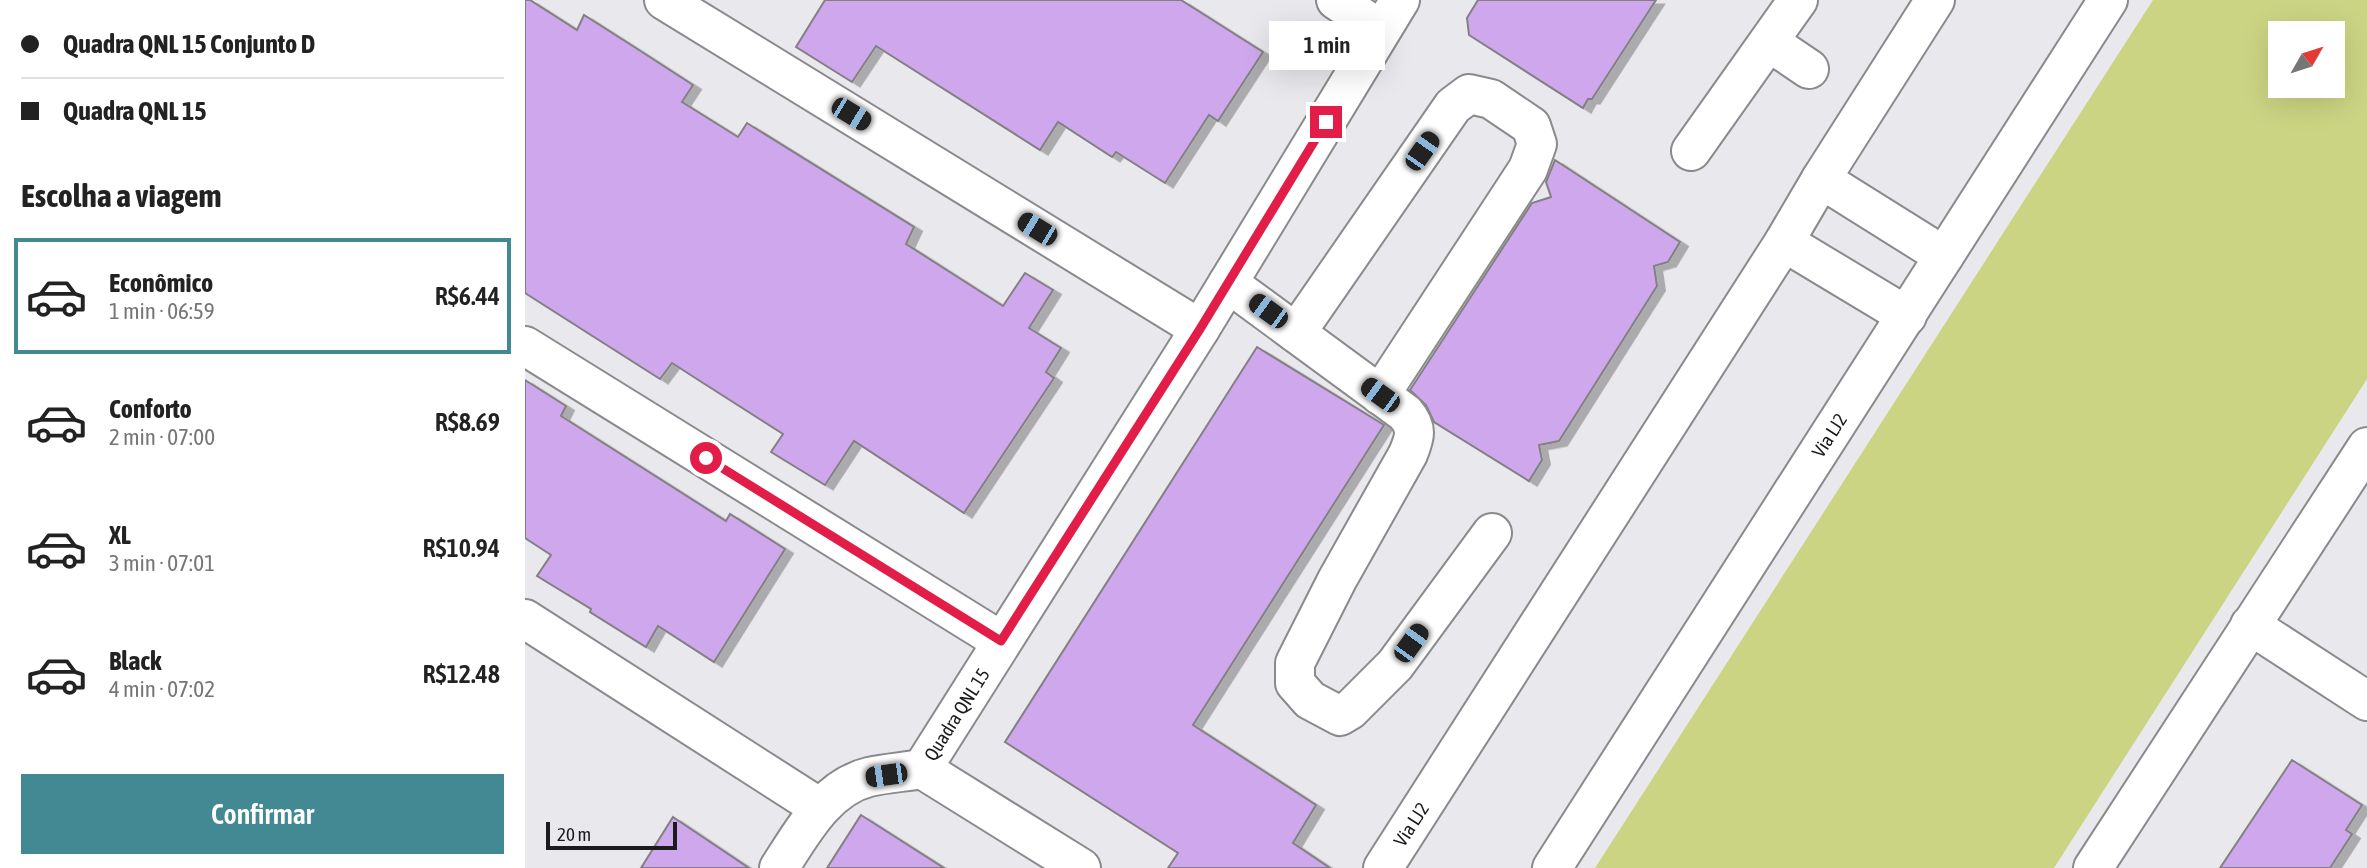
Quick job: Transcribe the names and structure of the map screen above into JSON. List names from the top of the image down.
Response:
{
  "streets": {
    "street": ["Via LJ2", "Quadra QNL 15"]
  },
  "scale_bar": "20 m",
  "north": "top right",
  "page": {
    "banner": ["Quadra QNL 15 Conjunto D", "Quadra QNL 15"],
    "bubble": "1 min",
    "heading": "Escolha a viagem",
    "list": [
      {
        "name": "Econômico",
        "note": "1 min · 06:59",
        "value": "R$6.44"
      },
      {
        "name": "Conforto",
        "note": "2 min · 07:00",
        "value": "R$8.69"
      },
      {
        "name": "XL",
        "note": "3 min · 07:01",
        "value": "R$10.94"
      },
      {
        "name": "Black",
        "note": "4 min · 07:02",
        "value": "R$12.48"
      }
    ],
    "buttons": "Confirmar",
    "scale": "20 m"
  }
}
